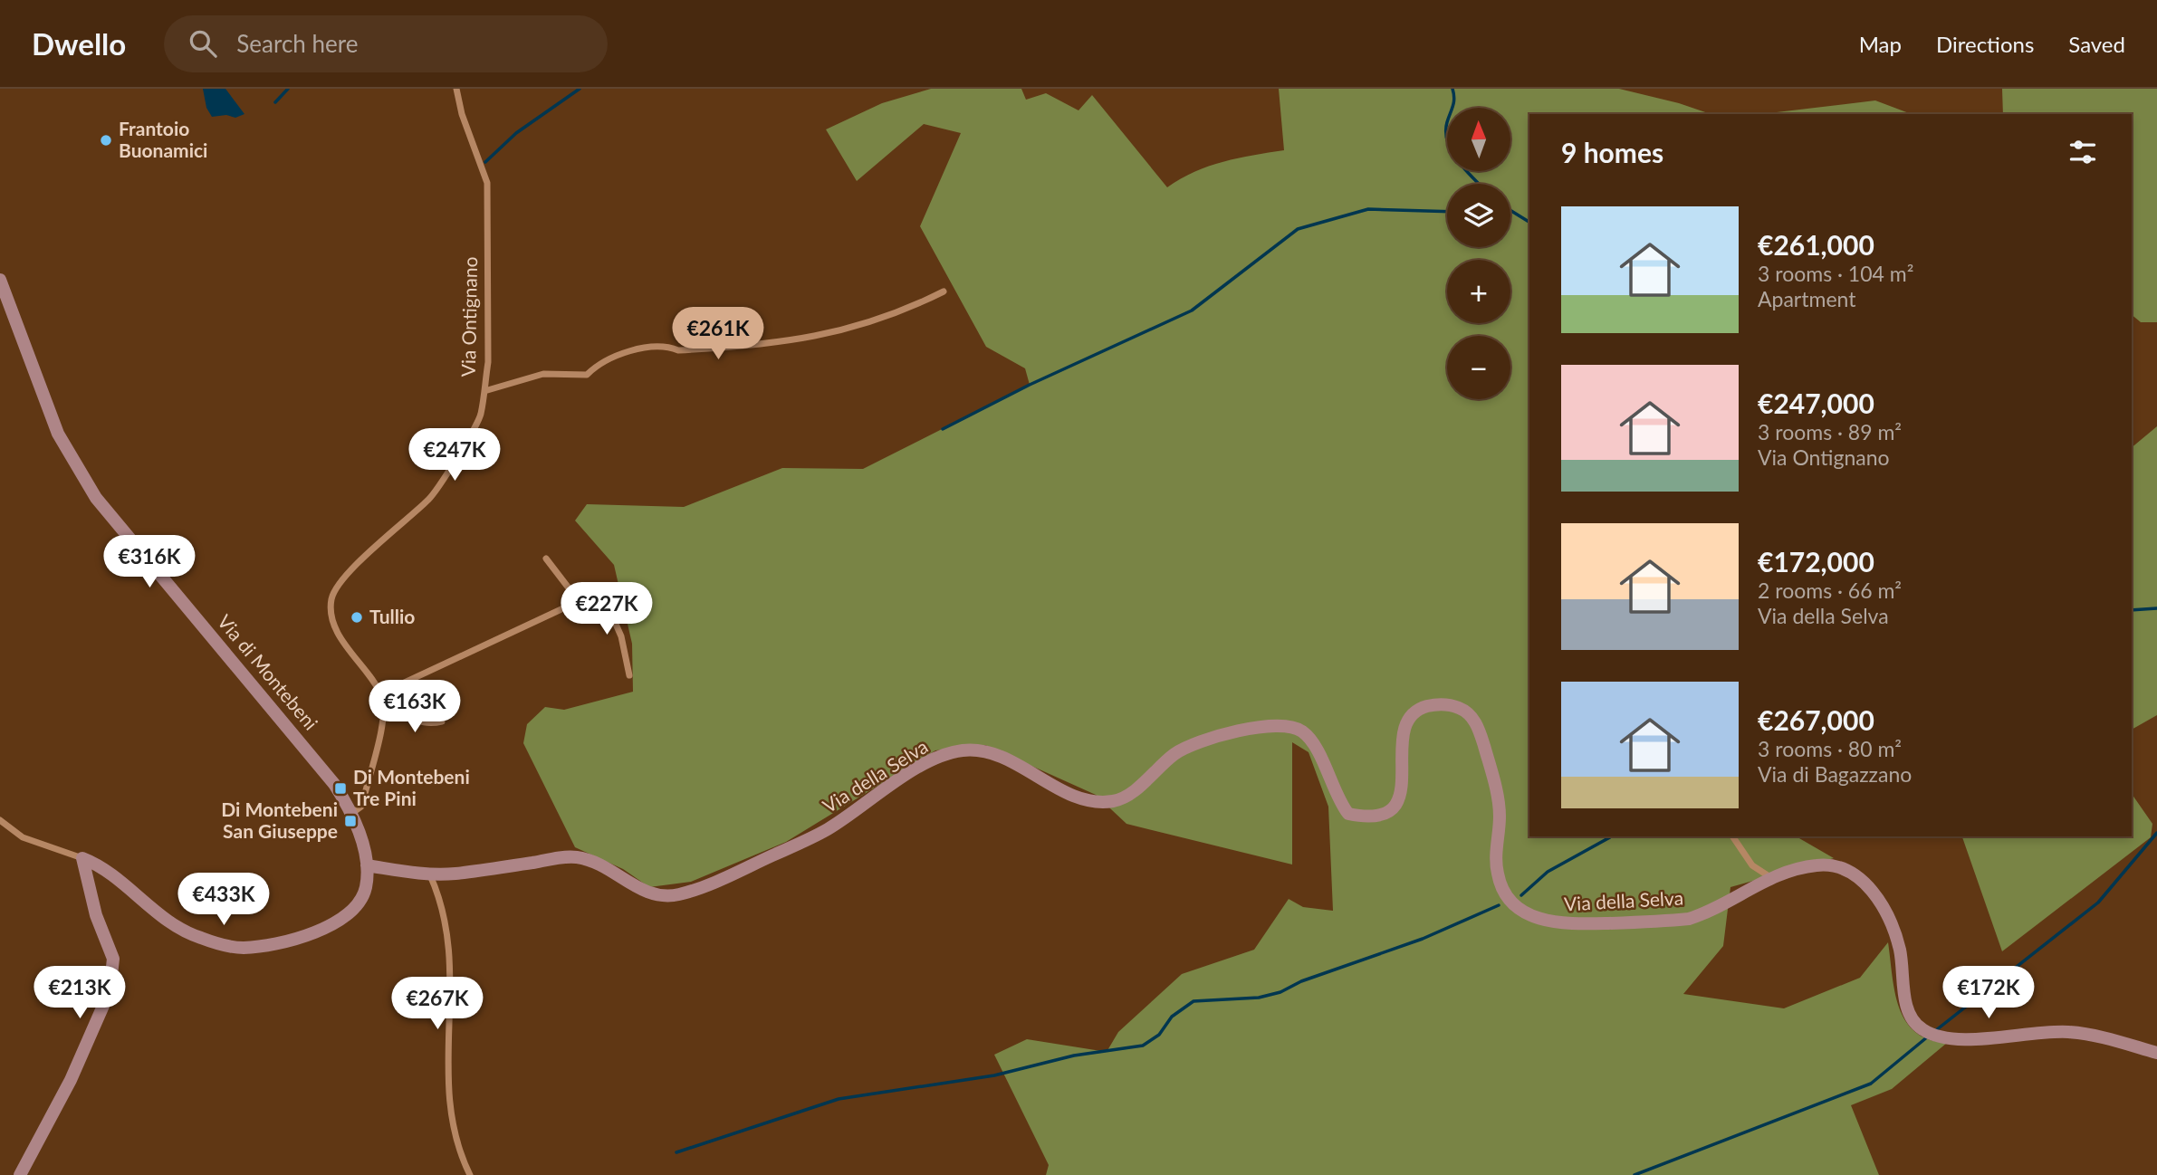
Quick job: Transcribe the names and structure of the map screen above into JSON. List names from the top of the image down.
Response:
{
  "streets": {
    "street": ["Via Ontignano", "Via di Montebeni", "Via della Selva"]
  },
  "crossings": [
    ["Via Ontignano", "Via di Montebeni"],
    ["Via di Montebeni", "Via della Selva"]
  ],
  "places": {
    "other": ["Frantoio Buonamici", "Tullio"],
    "transit": ["Di Montebeni Tre Pini", "Di Montebeni San Giuseppe"]
  },
  "north": "top",
  "page": {
    "header": "Dwello",
    "search": "Search here",
    "nav": ["Map", "Directions", "Saved"],
    "map_buttons": ["+", "−"],
    "heading": "9 homes",
    "list": [
      {
        "name": "€261,000",
        "note": "3 rooms · 104 m² · Apartment"
      },
      {
        "name": "€247,000",
        "note": "3 rooms · 89 m² · Via Ontignano"
      },
      {
        "name": "€172,000",
        "note": "2 rooms · 66 m² · Via della Selva"
      },
      {
        "name": "€267,000",
        "note": "3 rooms · 80 m² · Via di Bagazzano"
      }
    ],
    "price": [
      "€261K",
      "€247K",
      "€316K",
      "€227K",
      "€163K",
      "€433K",
      "€213K",
      "€172K",
      "€267K"
    ]
  }
}
